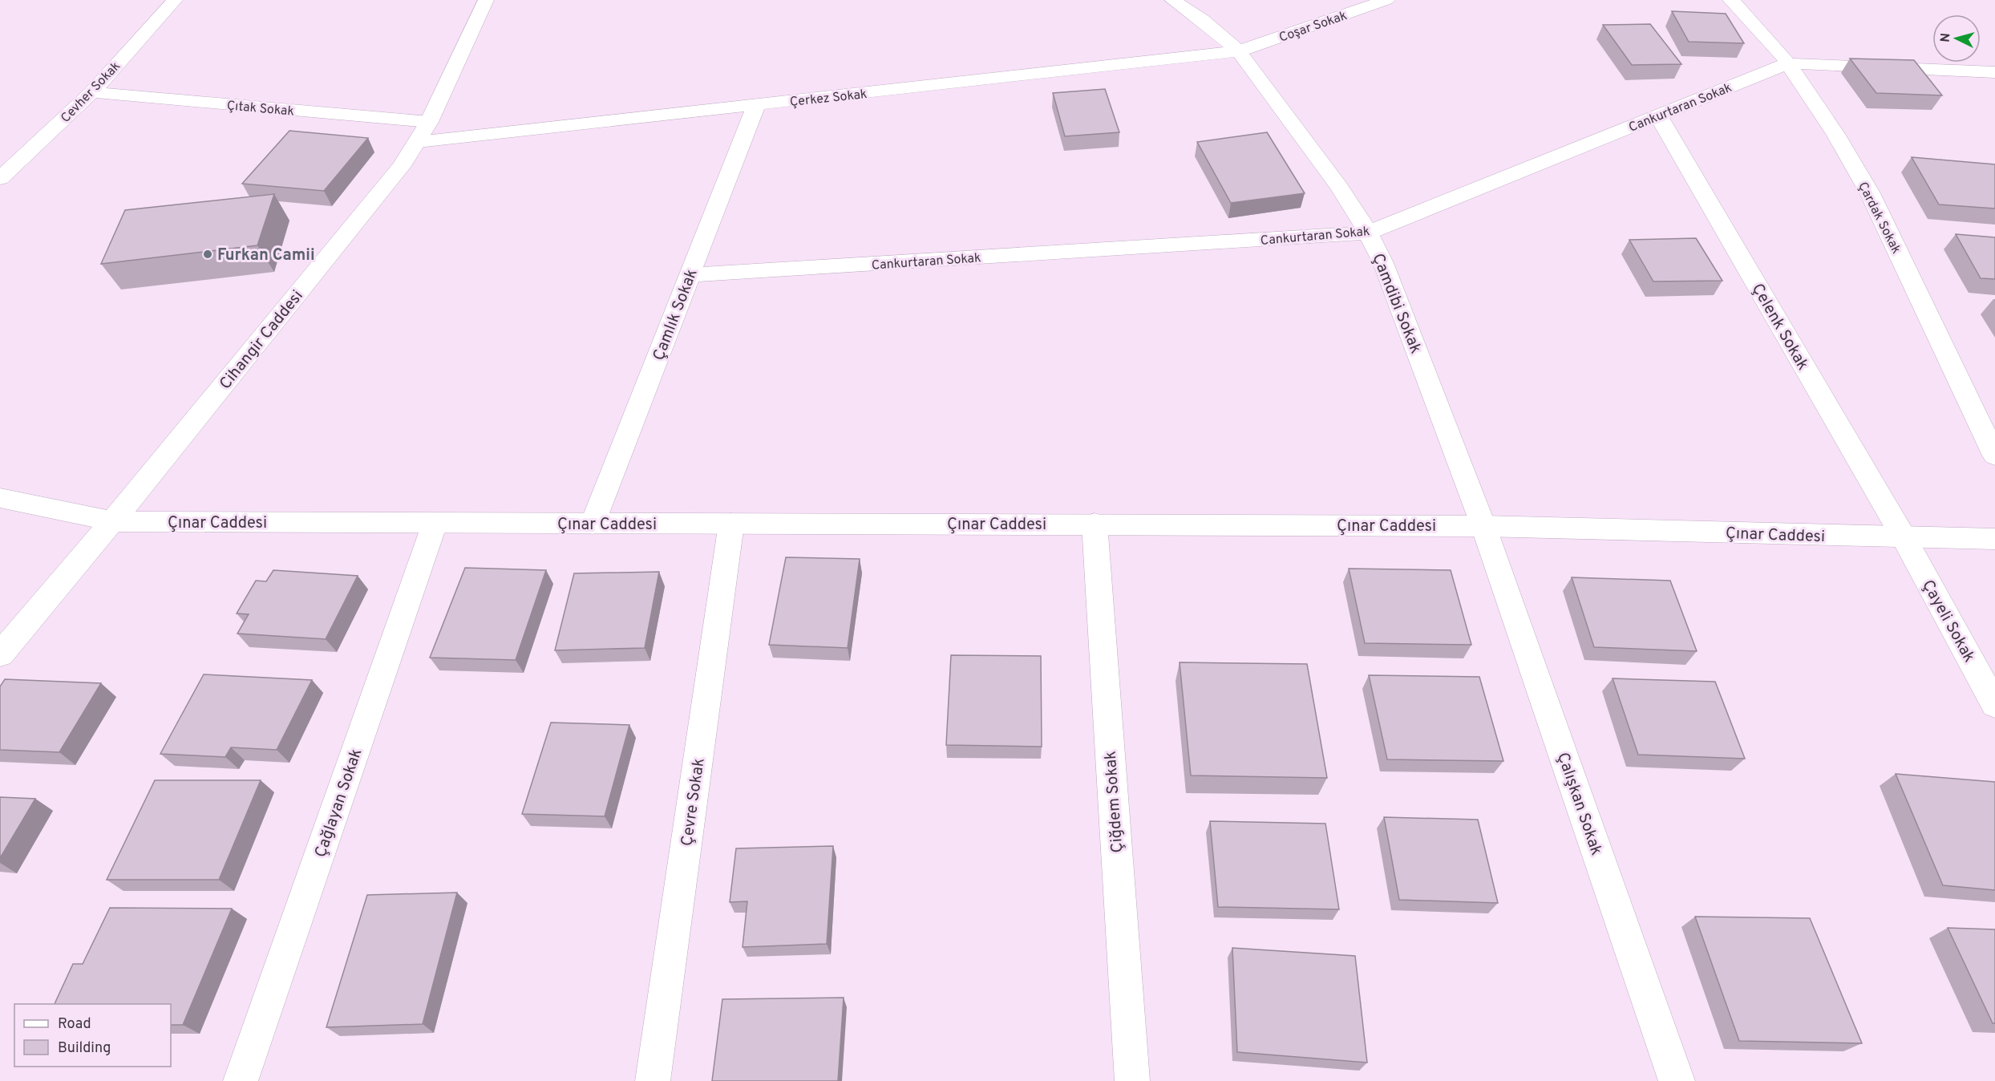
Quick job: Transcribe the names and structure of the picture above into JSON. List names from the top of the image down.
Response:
{
  "streets": {
    "street": [
      "Coşar Sokak",
      "Cevher Sokak",
      "Çerkez Sokak",
      "Cankurtaran Sokak",
      "Çıtak Sokak",
      "Çardak Sokak",
      "Çamdibi Sokak",
      "Çamlık Sokak",
      "Çelenk Sokak",
      "Cihangir Caddesi",
      "Çınar Caddesi",
      "Çayeli Sokak",
      "Çevre Sokak",
      "Çiğdem Sokak",
      "Çağlayan Sokak",
      "Çalışkan Sokak"
    ]
  },
  "crossings": [
    ["Coşar Sokak", "Çerkez Sokak"],
    ["Coşar Sokak", "Çamdibi Sokak"],
    ["Cevher Sokak", "Çıtak Sokak"],
    ["Çerkez Sokak", "Çamdibi Sokak"],
    ["Çerkez Sokak", "Çamlık Sokak"],
    ["Çerkez Sokak", "Cihangir Caddesi"],
    ["Cankurtaran Sokak", "Çardak Sokak"],
    ["Cankurtaran Sokak", "Çamdibi Sokak"],
    ["Cankurtaran Sokak", "Çamlık Sokak"],
    ["Cankurtaran Sokak", "Çelenk Sokak"],
    ["Çıtak Sokak", "Cihangir Caddesi"],
    ["Çamdibi Sokak", "Çınar Caddesi"],
    ["Çamdibi Sokak", "Çalışkan Sokak"],
    ["Çamlık Sokak", "Çınar Caddesi"],
    ["Çelenk Sokak", "Çınar Caddesi"],
    ["Çelenk Sokak", "Çayeli Sokak"],
    ["Cihangir Caddesi", "Çınar Caddesi"],
    ["Çınar Caddesi", "Çayeli Sokak"],
    ["Çınar Caddesi", "Çevre Sokak"],
    ["Çınar Caddesi", "Çiğdem Sokak"],
    ["Çınar Caddesi", "Çağlayan Sokak"],
    ["Çınar Caddesi", "Çalışkan Sokak"]
  ],
  "places": ["Furkan Camii"],
  "legend": ["Road", "Building"],
  "north": "left"
}
